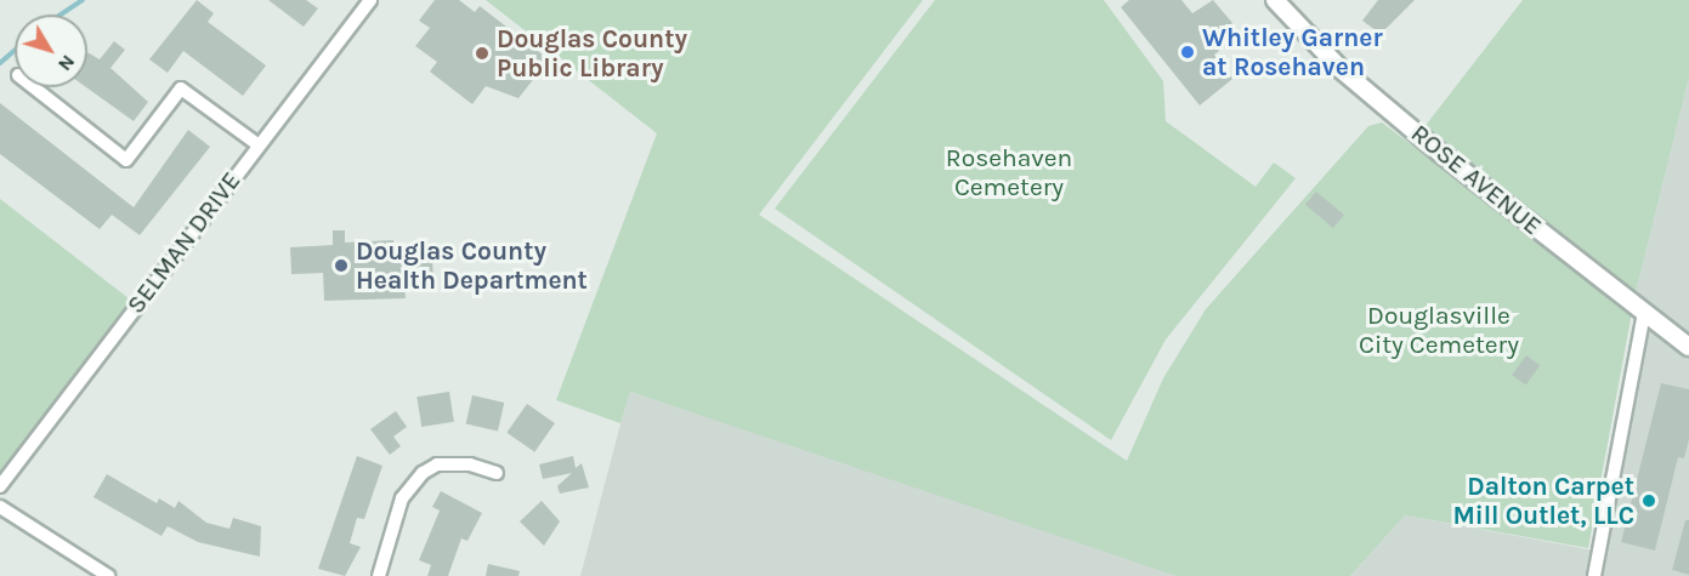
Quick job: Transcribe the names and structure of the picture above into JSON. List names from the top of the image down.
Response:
{
  "streets": {
    "street": ["ROSE AVENUE", "SELMAN DRIVE"]
  },
  "parks": ["Rosehaven Cemetery", "Douglasville City Cemetery"],
  "places": [
    "Whitley Garner at Rosehaven",
    "Douglas County Public Library",
    "Douglas County Health Department",
    "Dalton Carpet Mill Outlet, LLC"
  ],
  "north": "bottom right"
}
